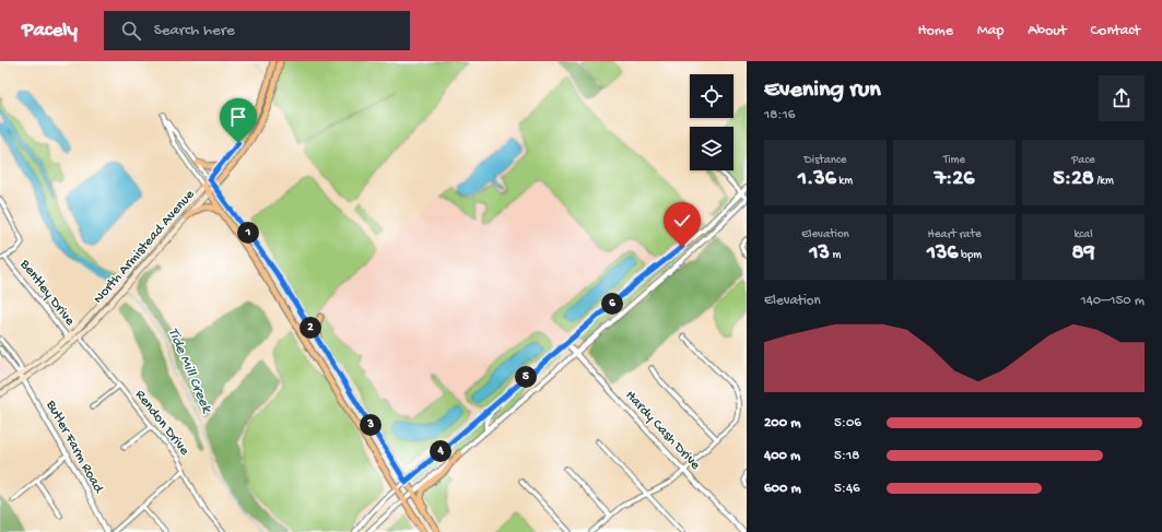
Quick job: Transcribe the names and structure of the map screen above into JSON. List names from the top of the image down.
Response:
{
  "streets": {
    "main road": ["North Armistead Avenue"],
    "street": [
      "Bentley Drive",
      "Rendon Drive",
      "Hardy Cash Drive",
      "Butler Farm Road"
    ]
  },
  "crossings": [
    ["North Armistead Avenue", "Bentley Drive"],
    ["North Armistead Avenue", "Rendon Drive"],
    ["North Armistead Avenue", "Butler Farm Road"]
  ],
  "water": ["Tide Mill Creek"],
  "page": {
    "header": "Pacely",
    "search": "Search here",
    "nav": [
      "Home",
      "Map",
      "About",
      "Contact"
    ],
    "heading": ["Evening run", "18:16"],
    "stats": [
      ["Distance", "1.36 km"],
      ["Time", "7:26"],
      ["Pace", "5:28 /km"],
      ["Elevation", "13 m"],
      ["Heart rate", "136 bpm"],
      ["kcal", "89"]
    ],
    "pins": [
      "1",
      "6",
      "2",
      "5",
      "3",
      "4"
    ],
    "chart": ["Elevation", "140–150 m"],
    "list": [
      {
        "name": "200 m",
        "note": "5:06"
      },
      {
        "name": "400 m",
        "note": "5:18"
      },
      {
        "name": "600 m",
        "note": "5:46"
      }
    ]
  }
}
